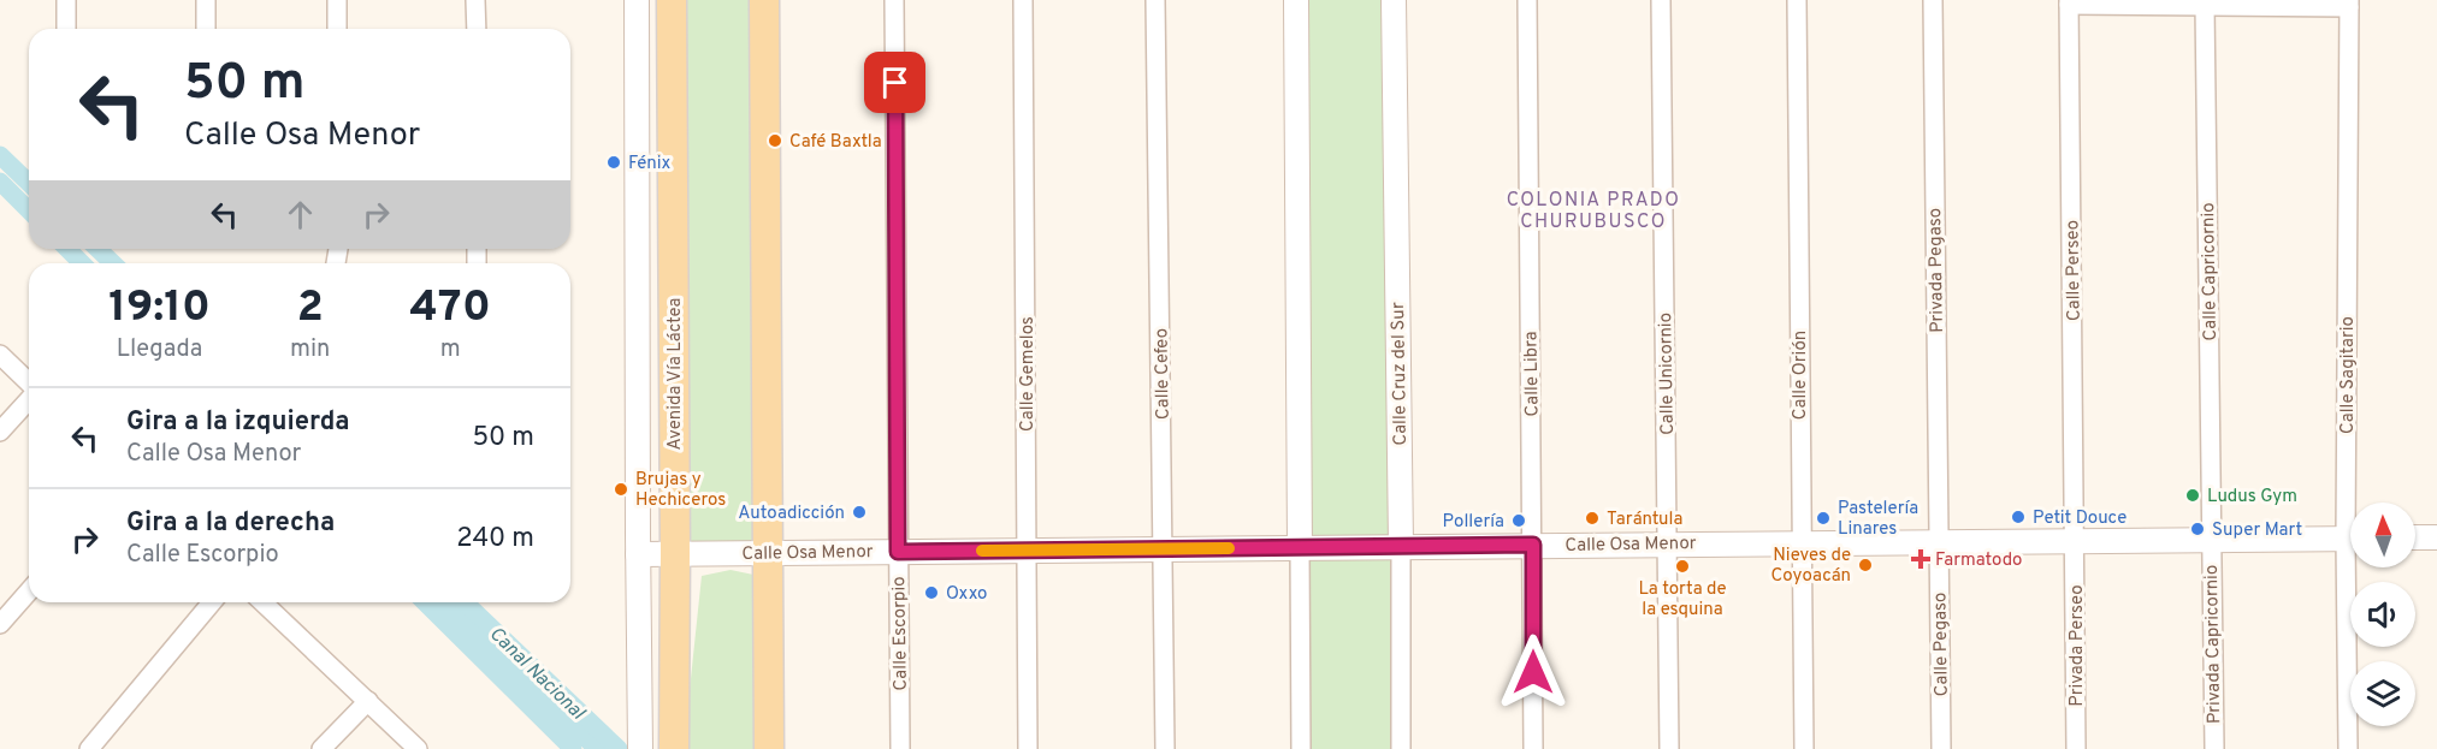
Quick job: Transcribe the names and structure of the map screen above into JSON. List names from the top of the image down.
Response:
{
  "streets": {
    "main road": ["Avenida Vía Láctea"],
    "street": [
      "Privada Pegaso",
      "Calle Perseo",
      "Calle Capricornio",
      "Calle Gemelos",
      "Calle Cefeo",
      "Calle Cruz del Sur",
      "Calle Libra",
      "Calle Unicornio",
      "Calle Orión",
      "Calle Sagitario",
      "Calle Osa Menor",
      "Calle Escorpio",
      "Calle Pegaso",
      "Privada Capricornio",
      "Privada Perseo"
    ]
  },
  "crossings": [
    ["Privada Pegaso", "Calle Osa Menor"],
    ["Privada Pegaso", "Calle Pegaso"],
    ["Calle Perseo", "Calle Osa Menor"],
    ["Calle Perseo", "Privada Perseo"],
    ["Calle Capricornio", "Calle Osa Menor"],
    ["Calle Capricornio", "Privada Capricornio"],
    ["Avenida Vía Láctea", "Calle Osa Menor"],
    ["Calle Gemelos", "Calle Osa Menor"],
    ["Calle Cefeo", "Calle Osa Menor"],
    ["Calle Cruz del Sur", "Calle Osa Menor"],
    ["Calle Libra", "Calle Osa Menor"],
    ["Calle Unicornio", "Calle Osa Menor"],
    ["Calle Orión", "Calle Osa Menor"],
    ["Calle Osa Menor", "Calle Escorpio"],
    ["Calle Osa Menor", "Calle Pegaso"],
    ["Calle Osa Menor", "Privada Capricornio"],
    ["Calle Osa Menor", "Privada Perseo"]
  ],
  "districts": ["COLONIA PRADO CHURUBUSCO"],
  "water": ["Canal Nacional"],
  "places": {
    "other": [
      "Café Baxtla",
      "Fénix",
      "Brujas y Hechiceros",
      "Ludus Gym",
      "Autoadicción",
      "Petit Douce",
      "Tarántula",
      "Pastelería Linares",
      "Pollería",
      "Super Mart",
      "Nieves de Coyoacán",
      "La torta de la esquina",
      "Oxxo"
    ],
    "health": ["Farmatodo"]
  },
  "north": "top",
  "page": {
    "turn": ["50 m", "Calle Osa Menor"],
    "eta": [
      "19:10",
      "Llegada",
      "2",
      "min",
      "470",
      "m"
    ],
    "list": [
      {
        "name": "Gira a la izquierda",
        "note": "Calle Osa Menor",
        "value": "50 m"
      },
      {
        "name": "Gira a la derecha",
        "note": "Calle Escorpio",
        "value": "240 m"
      }
    ]
  }
}
